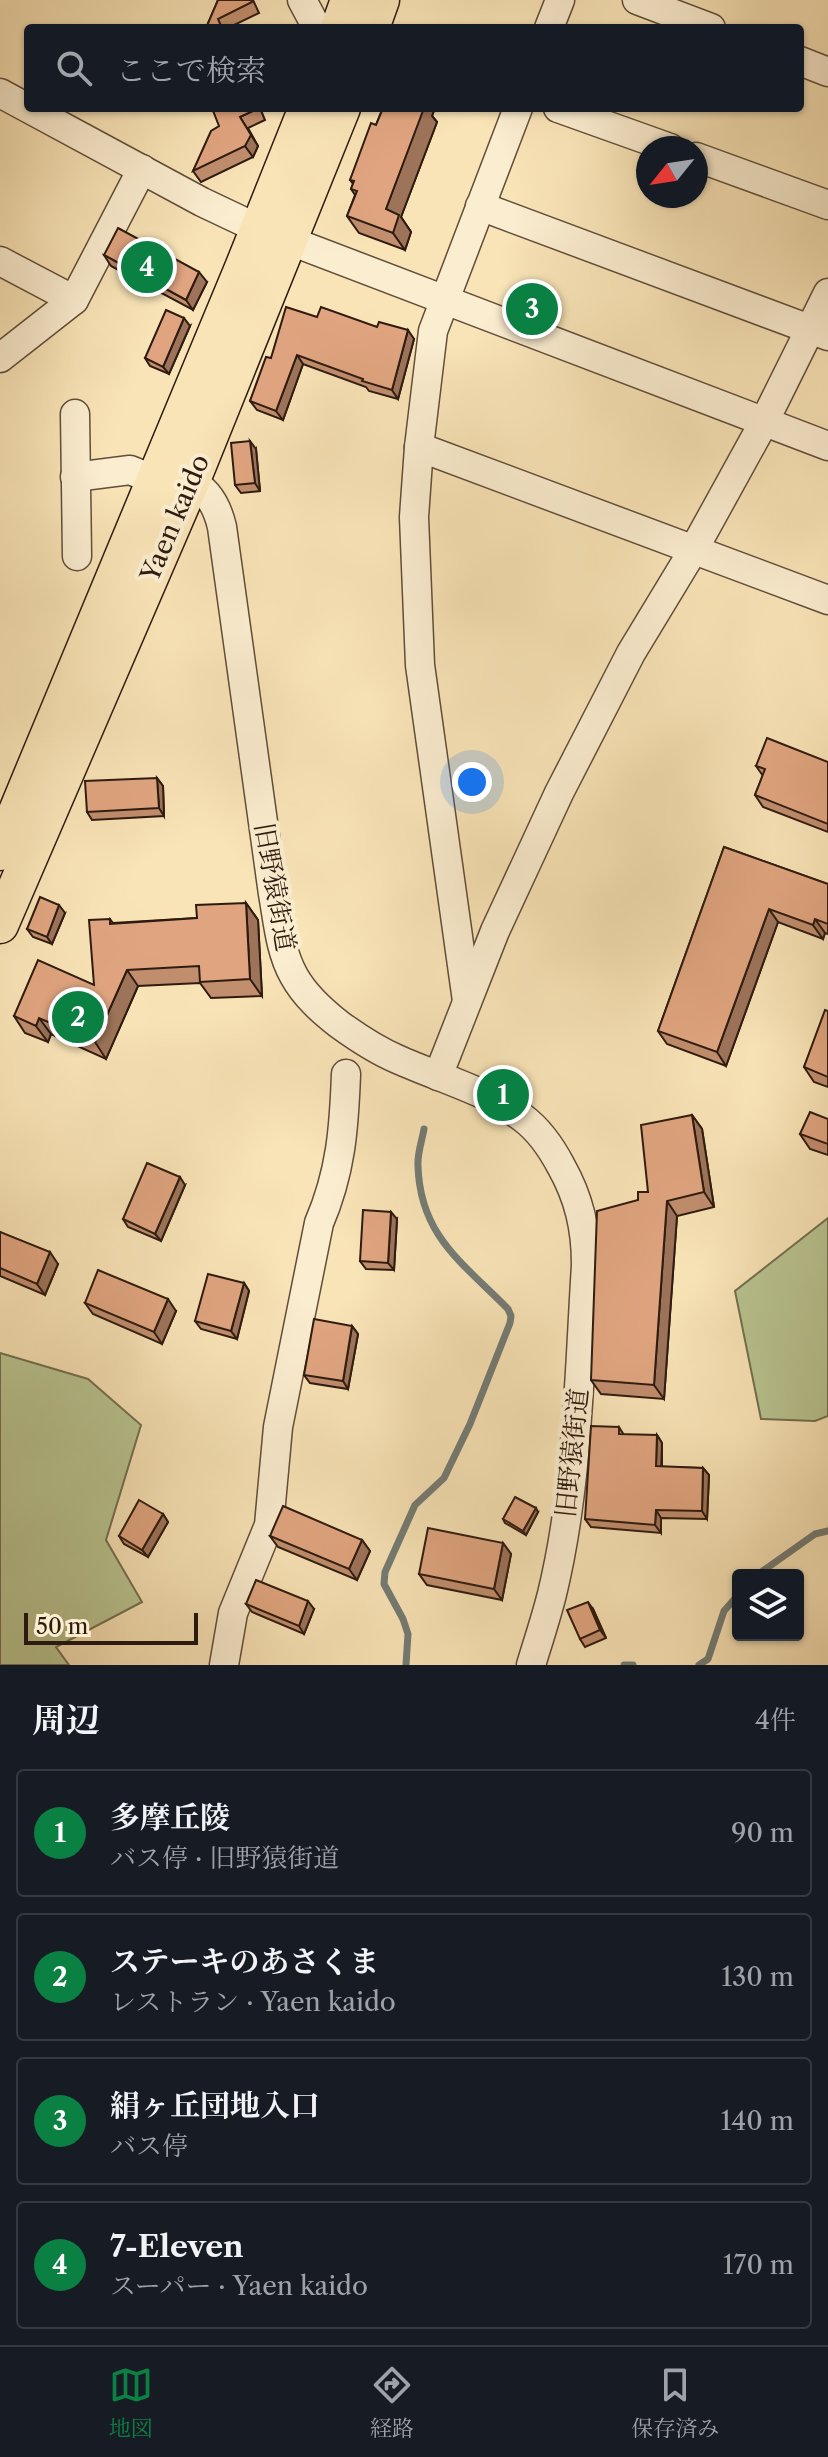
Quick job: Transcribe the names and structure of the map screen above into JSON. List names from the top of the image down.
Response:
{
  "streets": {
    "main road": ["Yaen kaido"],
    "street": ["旧野猿街道"]
  },
  "crossings": [
    ["Yaen kaido", "旧野猿街道"]
  ],
  "scale_bar": "50 m",
  "north": "bottom left",
  "page": {
    "search": "ここで検索",
    "pins": [
      "4",
      "3",
      "2",
      "1"
    ],
    "scale": "50 m",
    "heading": ["周辺", "4件"],
    "list": [
      {
        "mark": "1",
        "name": "多摩丘陵",
        "note": "バス停 · 旧野猿街道",
        "value": "90 m"
      },
      {
        "mark": "2",
        "name": "ステーキのあさくま",
        "note": "レストラン · Yaen kaido",
        "value": "130 m"
      },
      {
        "mark": "3",
        "name": "絹ヶ丘団地入口",
        "note": "バス停",
        "value": "140 m"
      },
      {
        "mark": "4",
        "name": "7-Eleven",
        "note": "スーパー · Yaen kaido",
        "value": "170 m"
      }
    ],
    "nav": ["地図", "経路", "保存済み"]
  }
}
